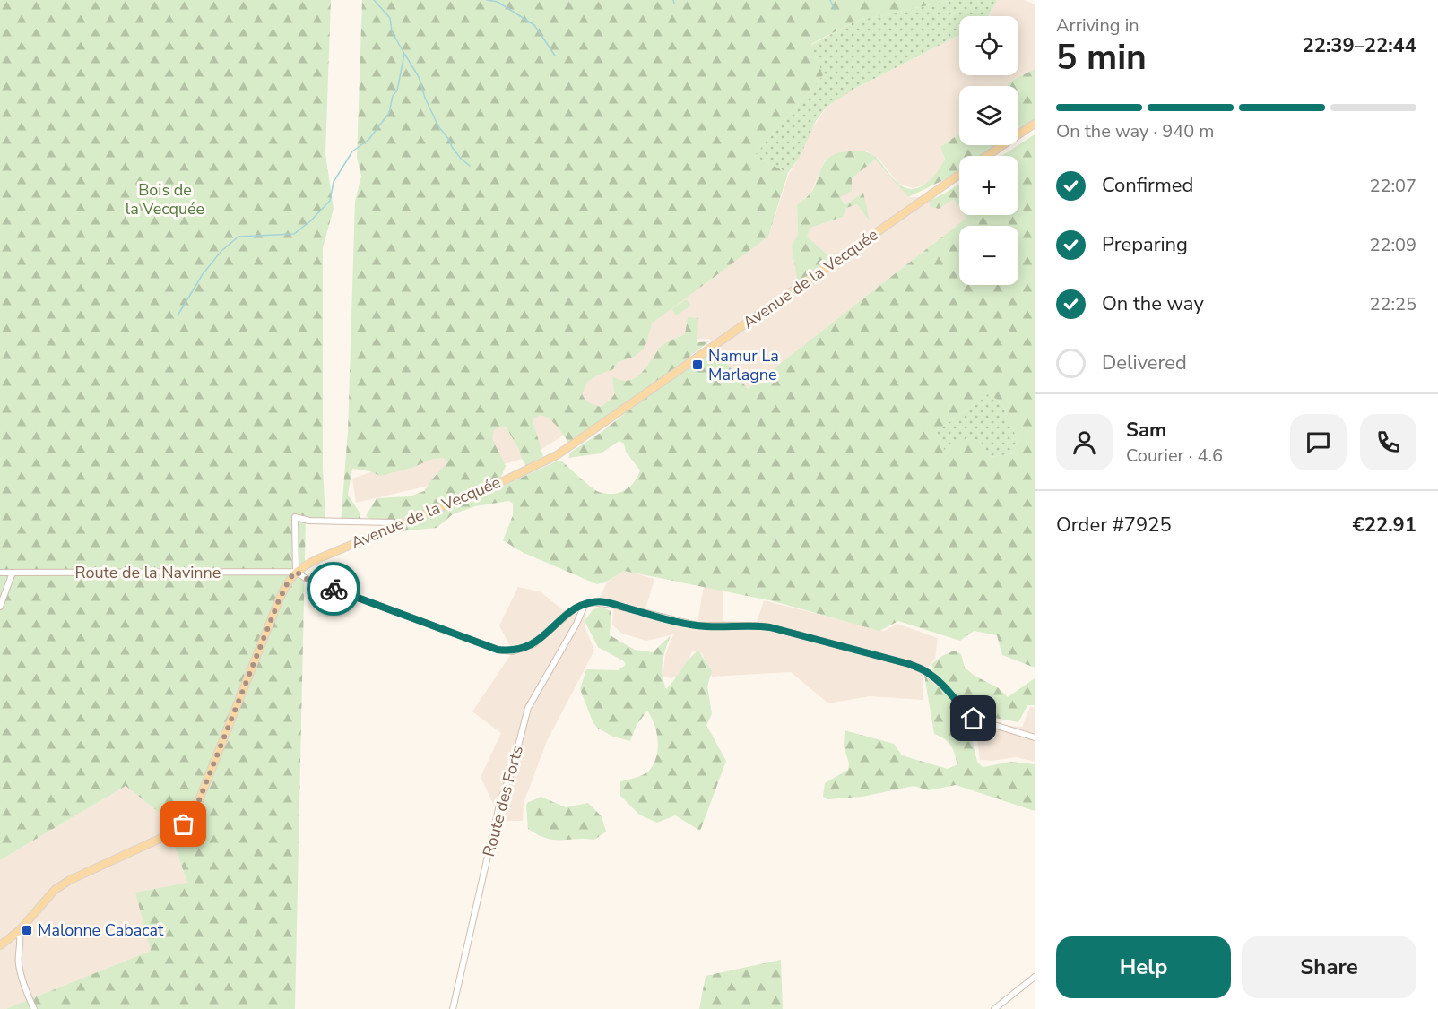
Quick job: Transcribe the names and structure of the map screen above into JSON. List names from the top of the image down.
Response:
{
  "streets": {
    "main road": ["Avenue de la Vecquée"],
    "street": ["Route de la Navinne", "Route des Forts"]
  },
  "crossings": [
    ["Avenue de la Vecquée", "Route de la Navinne"]
  ],
  "parks": ["Bois de la Vecquée"],
  "places": {
    "transit": ["Namur La Marlagne", "Malonne Cabacat"]
  },
  "page": {
    "heading": ["5 min", "Arriving in", "22:39–22:44"],
    "panel": [
      "Sam",
      "Courier · 4.6",
      "Order #7925",
      "€22.91"
    ],
    "map_buttons": ["+", "−"],
    "bar": "On the way · 940 m",
    "list": [
      ["Confirmed", "22:07"],
      ["Preparing", "22:09"],
      ["On the way", "22:25"],
      "Delivered"
    ],
    "buttons": ["Help", "Share"]
  }
}
